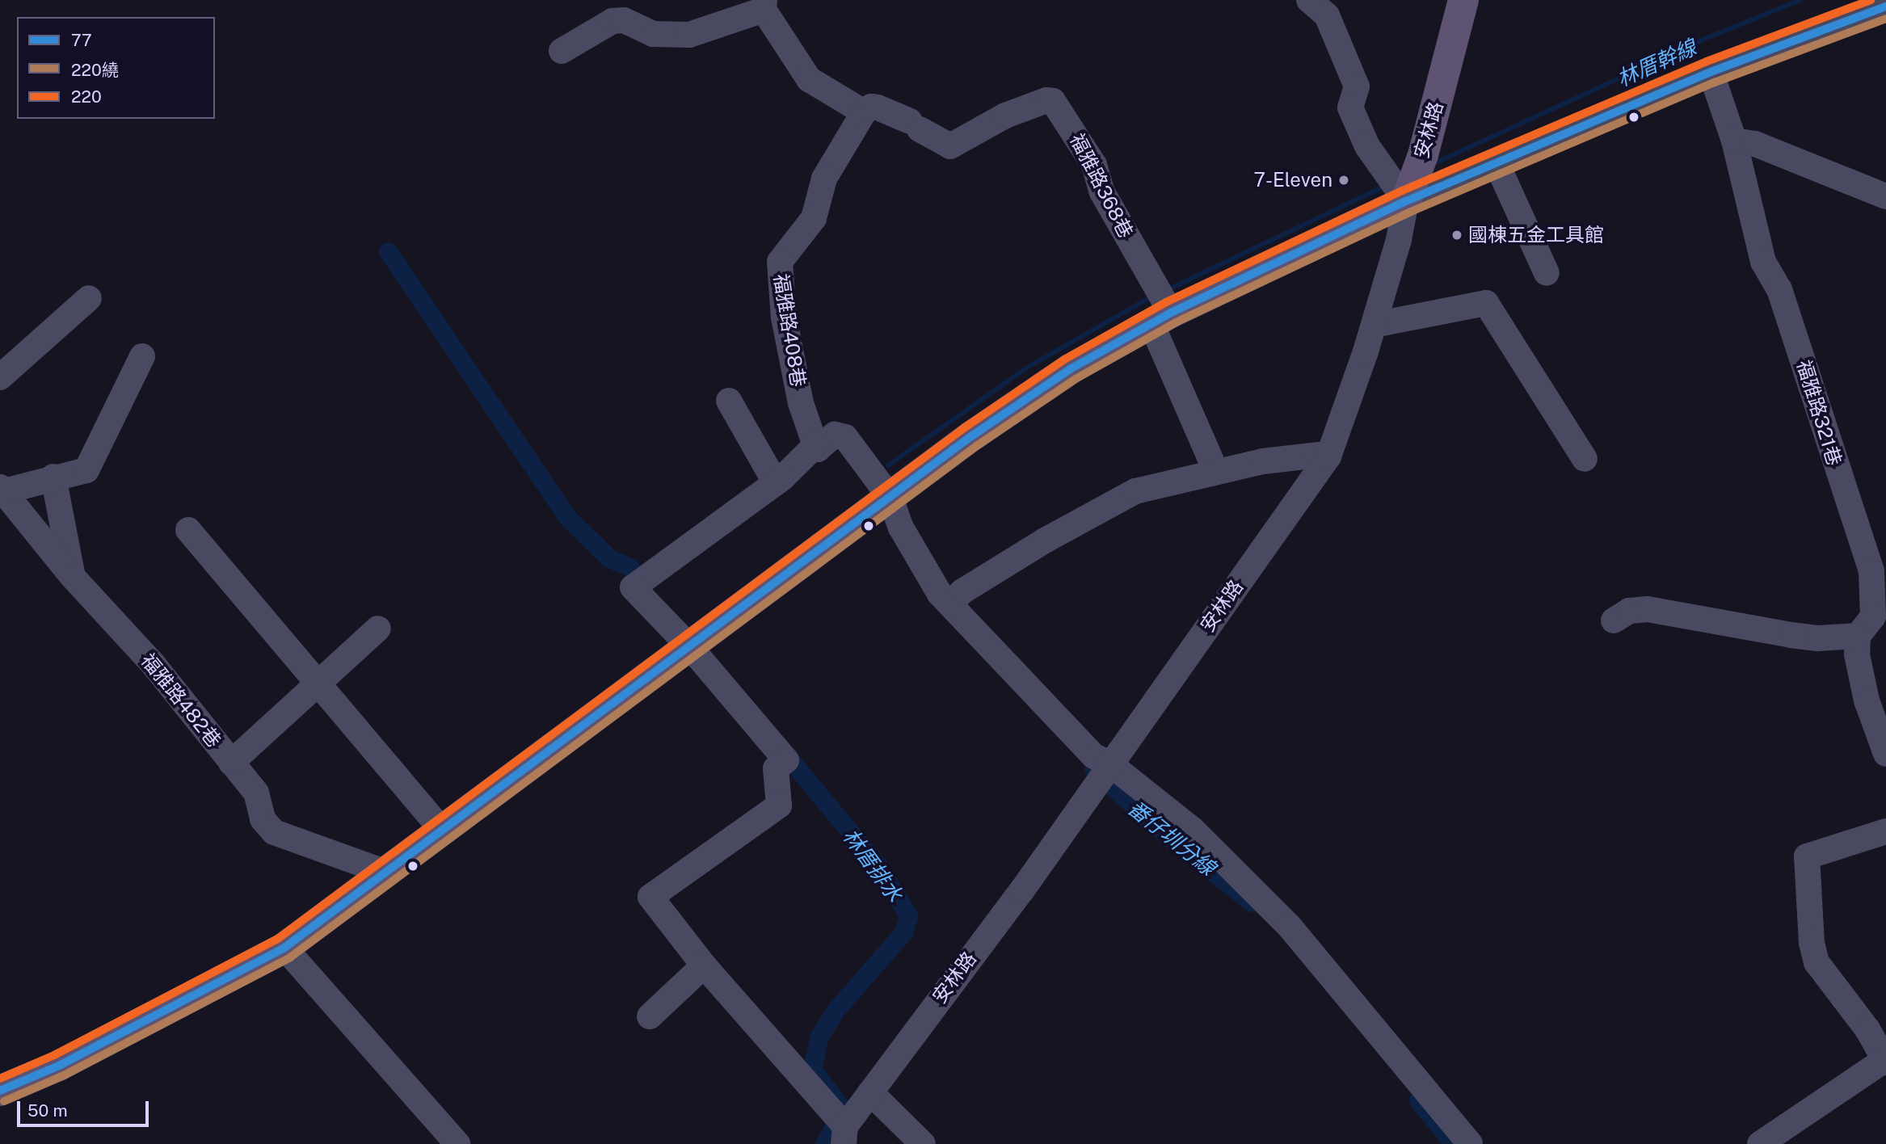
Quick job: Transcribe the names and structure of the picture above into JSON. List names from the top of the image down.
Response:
{
  "streets": {
    "main road": ["安林路"],
    "street": [
      "福雅路368巷",
      "福雅路408巷",
      "福雅路321巷",
      "福雅路482巷"
    ]
  },
  "crossings": [
    ["福雅路368巷", "福雅路408巷"]
  ],
  "water": ["林厝幹線", "番仔圳分線", "林厝排水"],
  "places": ["7-Eleven", "國棟五金工具館"],
  "lines": ["transit line 220", "transit line 77", "transit line 220繞"],
  "legend": ["77", "220繞", "220"],
  "scale_bar": "50 m"
}
